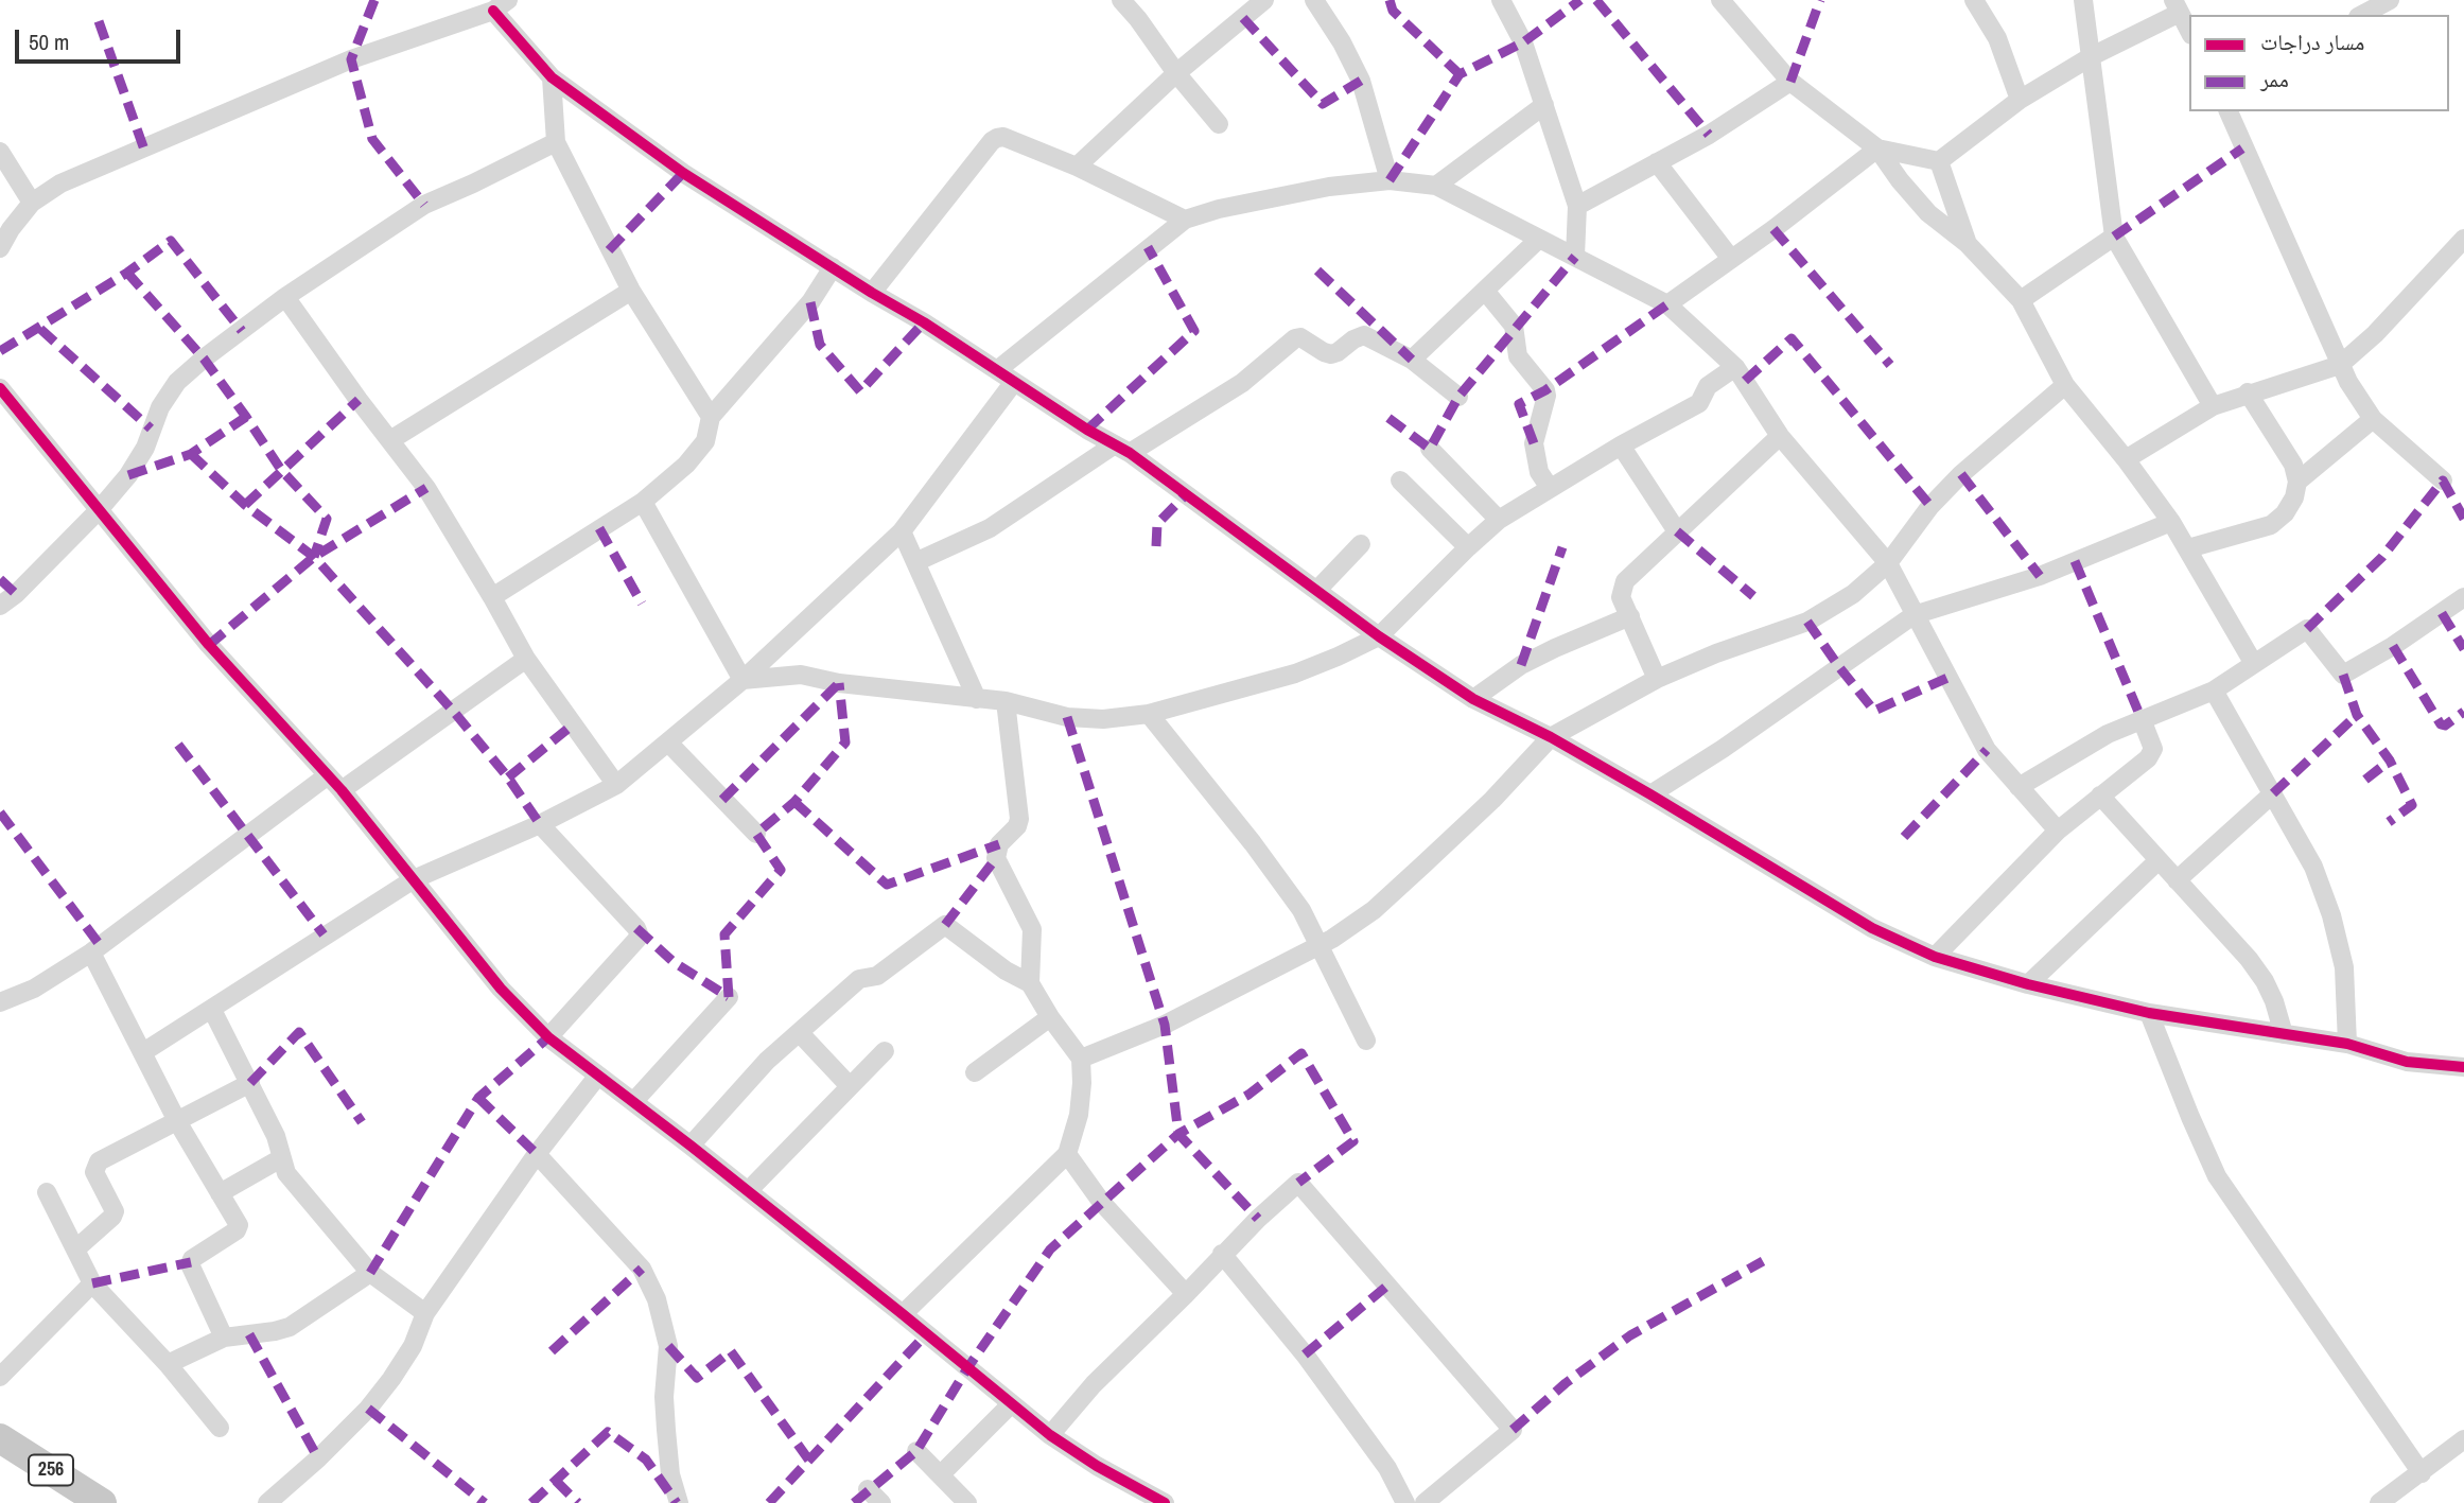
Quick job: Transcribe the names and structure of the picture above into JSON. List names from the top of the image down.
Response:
{
  "streets": {
    "highway": ["256"]
  },
  "legend": ["مسار دراجات", "ممر"],
  "scale_bar": "50 m"
}
